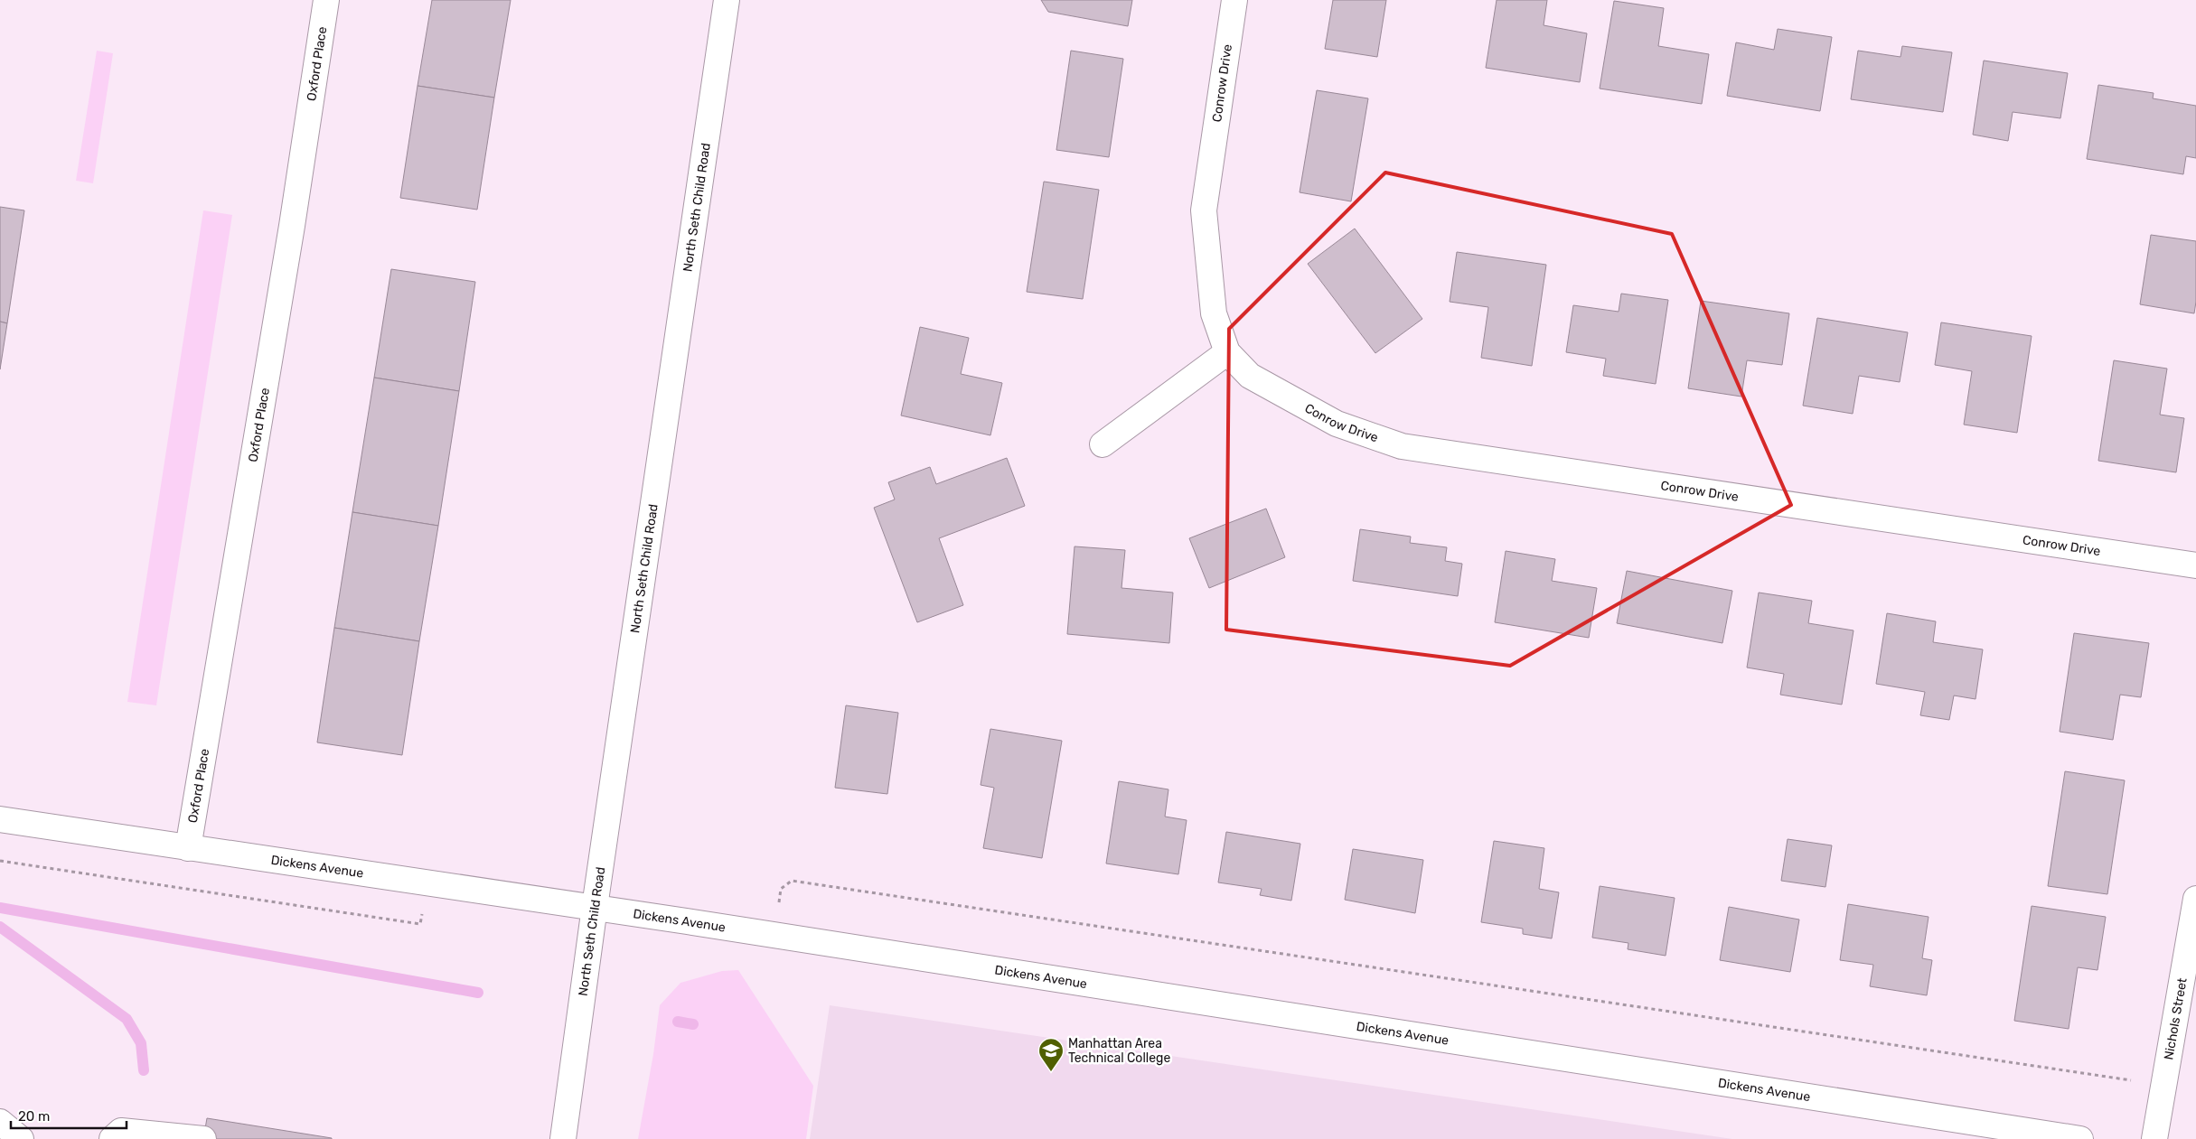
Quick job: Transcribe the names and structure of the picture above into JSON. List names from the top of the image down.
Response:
{
  "streets": {
    "street": [
      "Oxford Place",
      "Conrow Drive",
      "North Seth Child Road",
      "Dickens Avenue",
      "Nichols Street"
    ]
  },
  "crossings": [
    ["Oxford Place", "Dickens Avenue"],
    ["North Seth Child Road", "Dickens Avenue"]
  ],
  "places": {
    "school or university": ["Manhattan Area Technical College"]
  },
  "scale_bar": "20 m"
}
